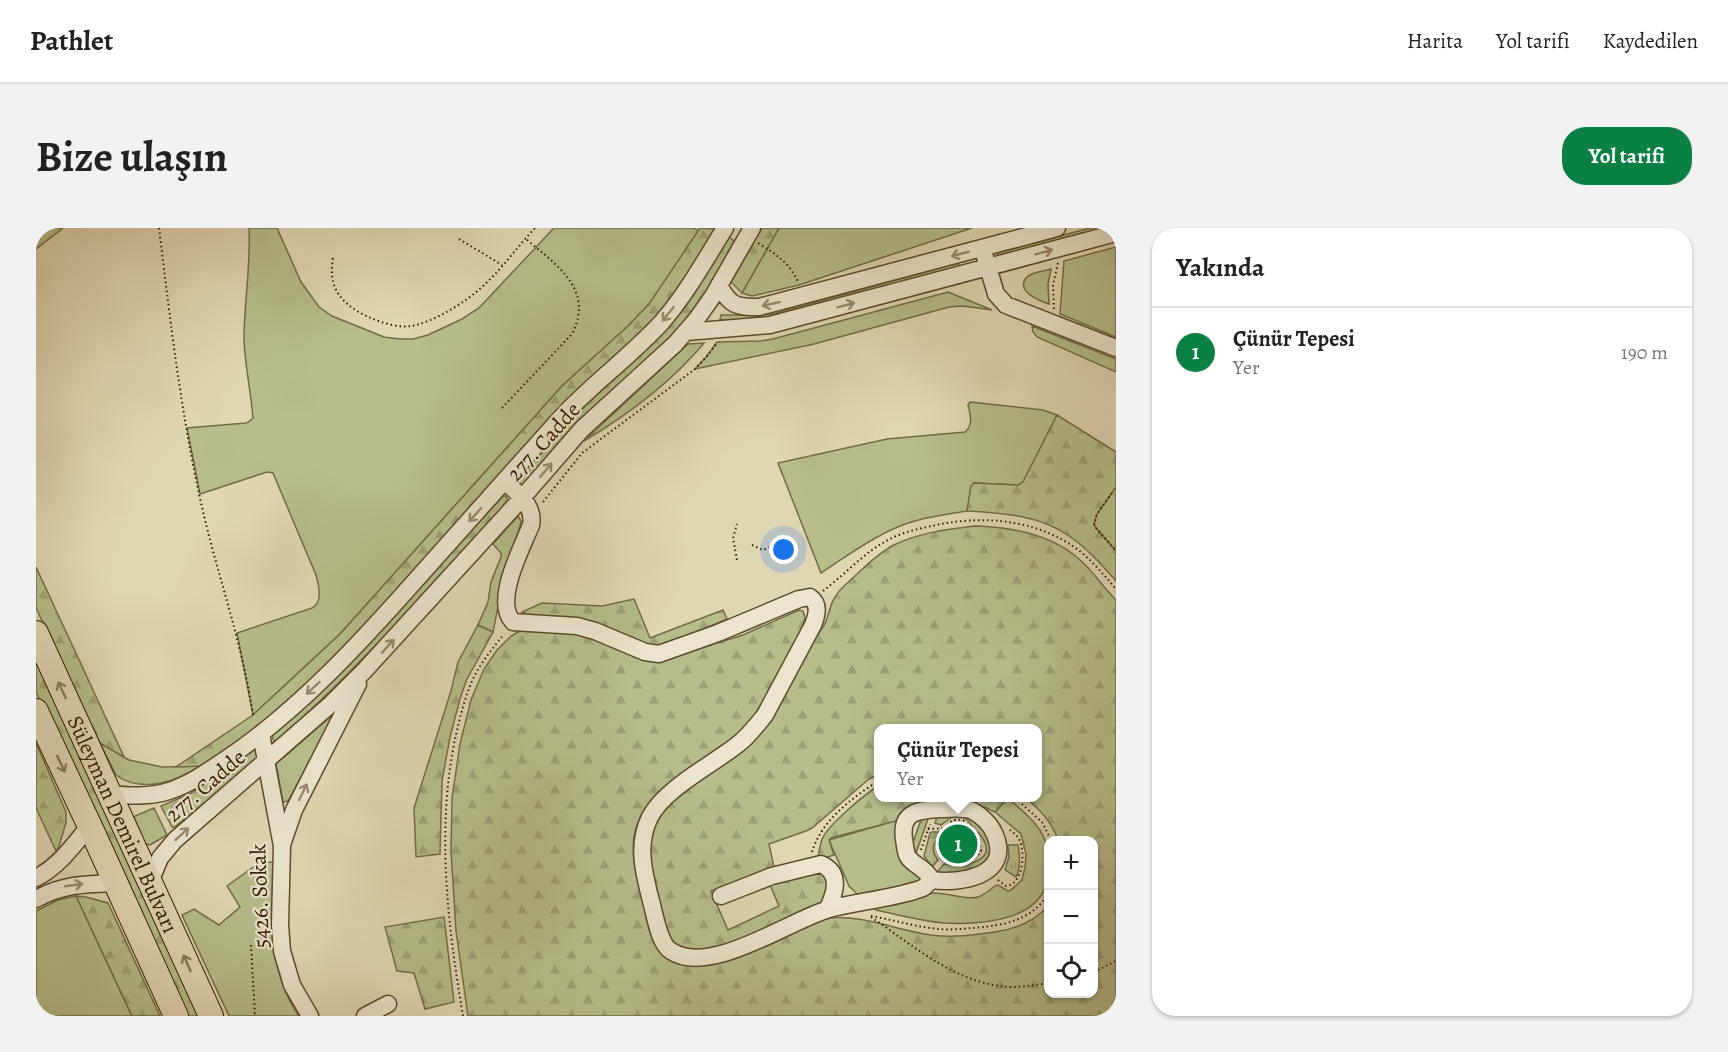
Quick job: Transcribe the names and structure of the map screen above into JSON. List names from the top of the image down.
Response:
{
  "streets": {
    "highway": ["Süleyman Demirel Bulvarı"],
    "street": ["277. Cadde", "5426. Sokak"]
  },
  "crossings": [
    ["277. Cadde", "Süleyman Demirel Bulvarı"],
    ["277. Cadde", "5426. Sokak"]
  ],
  "page": {
    "header": "Pathlet",
    "nav": ["Harita", "Yol tarifi", "Kaydedilen"],
    "buttons": "Yol tarifi",
    "title": "Bize ulaşın",
    "heading": "Yakında",
    "list": [
      {
        "mark": "1",
        "name": "Çünür Tepesi",
        "note": "Yer",
        "value": "190 m"
      }
    ],
    "popup": ["Çünür Tepesi", "Yer"],
    "pins": "1",
    "map_buttons": ["+", "−"]
  }
}
